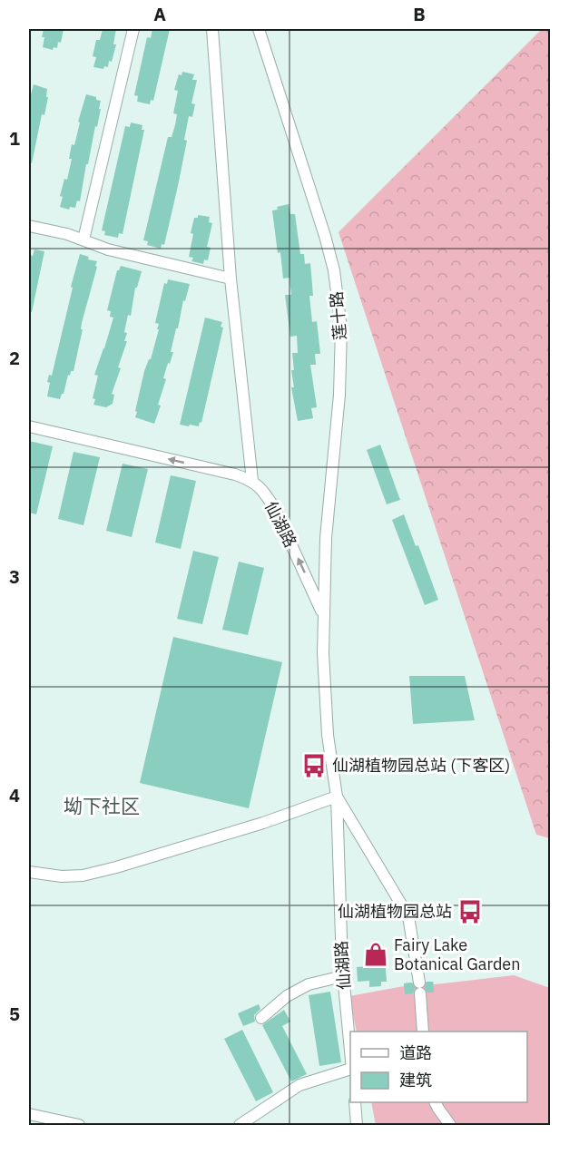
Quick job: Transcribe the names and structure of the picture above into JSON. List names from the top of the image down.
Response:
{
  "streets": {
    "street": ["莲十路", "仙湖路"]
  },
  "crossings": [
    ["莲十路", "仙湖路"]
  ],
  "districts": ["坳下社区"],
  "places": {
    "bus stop": ["仙湖植物园总站 (下客区)", "仙湖植物园总站"],
    "shop": ["Fairy Lake Botanical Garden"]
  },
  "legend": ["道路", "建筑"],
  "grid": {
    "columns": ["A", "B"],
    "rows": [
      "1",
      "2",
      "3",
      "4",
      "5"
    ]
  }
}
